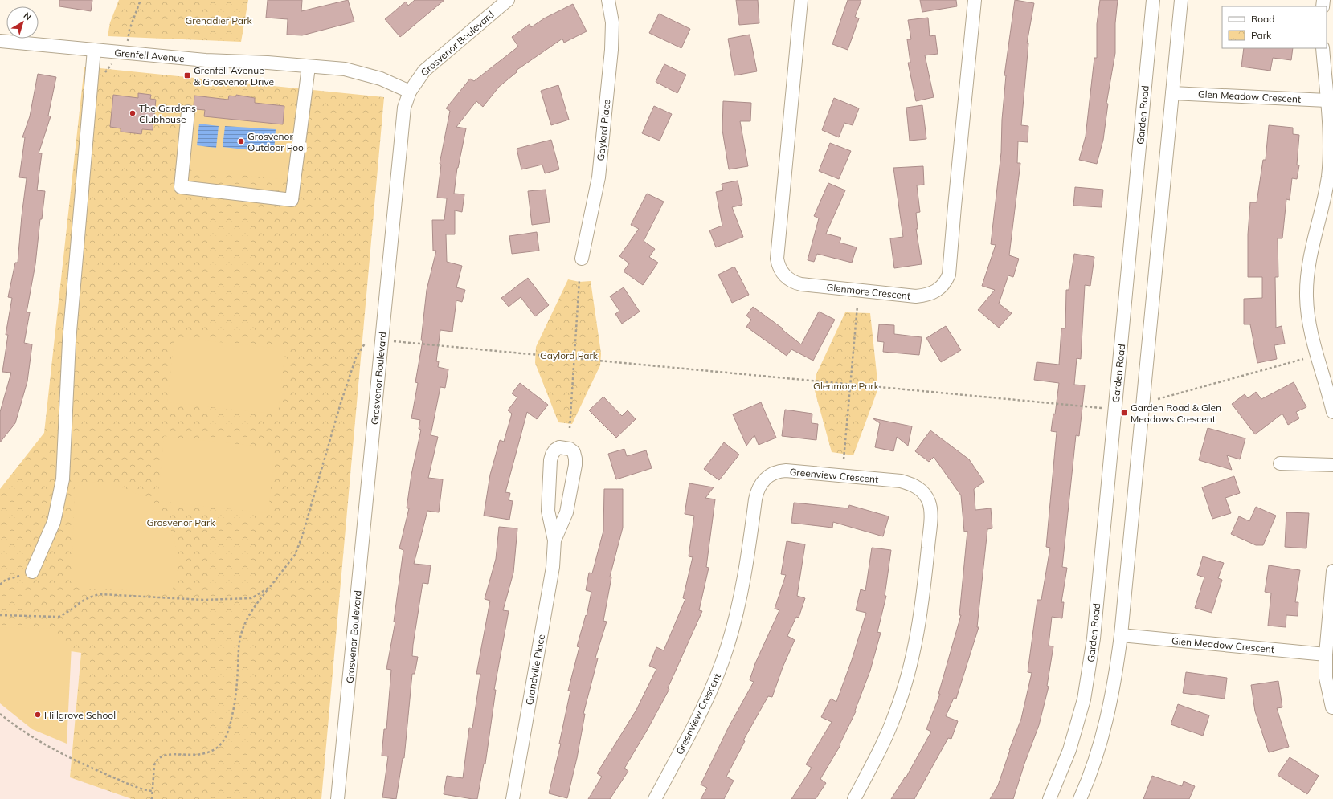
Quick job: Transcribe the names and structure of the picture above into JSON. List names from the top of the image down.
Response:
{
  "streets": {
    "street": [
      "Grosvenor Boulevard",
      "Grenfell Avenue",
      "Glen Meadow Crescent",
      "Garden Road",
      "Gaylord Place",
      "Glenmore Crescent",
      "Greenview Crescent",
      "Grandville Place"
    ]
  },
  "crossings": [
    ["Grosvenor Boulevard", "Grenfell Avenue"]
  ],
  "parks": [
    "Grenadier Park",
    "Gaylord Park",
    "Glenmore Park",
    "Grosvenor Park"
  ],
  "places": {
    "transit": ["Grenfell Avenue & Grosvenor Drive", "Garden Road & Glen Meadows Crescent"],
    "other": ["The Gardens Clubhouse", "Grosvenor Outdoor Pool", "Hillgrove School"]
  },
  "legend": ["Road", "Park"],
  "north": "top right"
}
